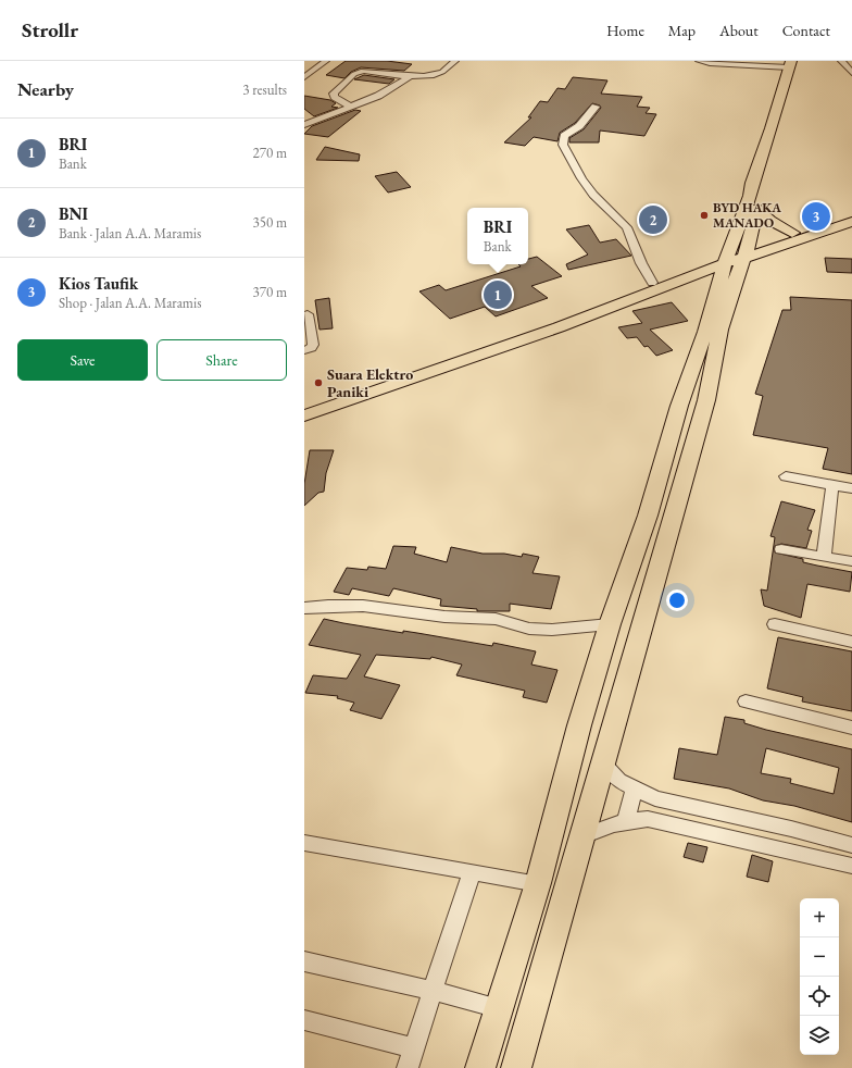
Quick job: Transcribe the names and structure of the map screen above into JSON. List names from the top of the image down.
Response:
{
  "places": ["BYD HAKA MANADO", "Suara Elektro Paniki"],
  "page": {
    "header": "Strollr",
    "nav": [
      "Home",
      "Map",
      "About",
      "Contact"
    ],
    "heading": ["Nearby", "3 results"],
    "list": [
      {
        "mark": "1",
        "name": "BRI",
        "note": "Bank",
        "value": "270 m"
      },
      {
        "mark": "2",
        "name": "BNI",
        "note": "Bank · Jalan A.A. Maramis",
        "value": "350 m"
      },
      {
        "mark": "3",
        "name": "Kios Taufik",
        "note": "Shop · Jalan A.A. Maramis",
        "value": "370 m"
      }
    ],
    "pins": ["3", "2", "1"],
    "popup": ["BRI", "Bank"],
    "buttons": ["Save", "Share"],
    "map_buttons": ["+", "−"]
  }
}
